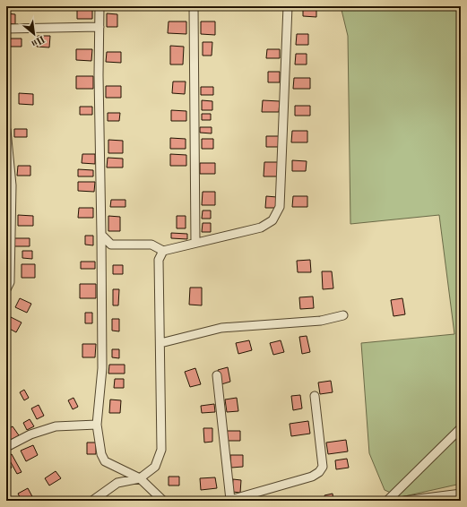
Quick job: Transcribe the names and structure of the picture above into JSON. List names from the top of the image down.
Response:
{
  "north": "bottom right"
}
